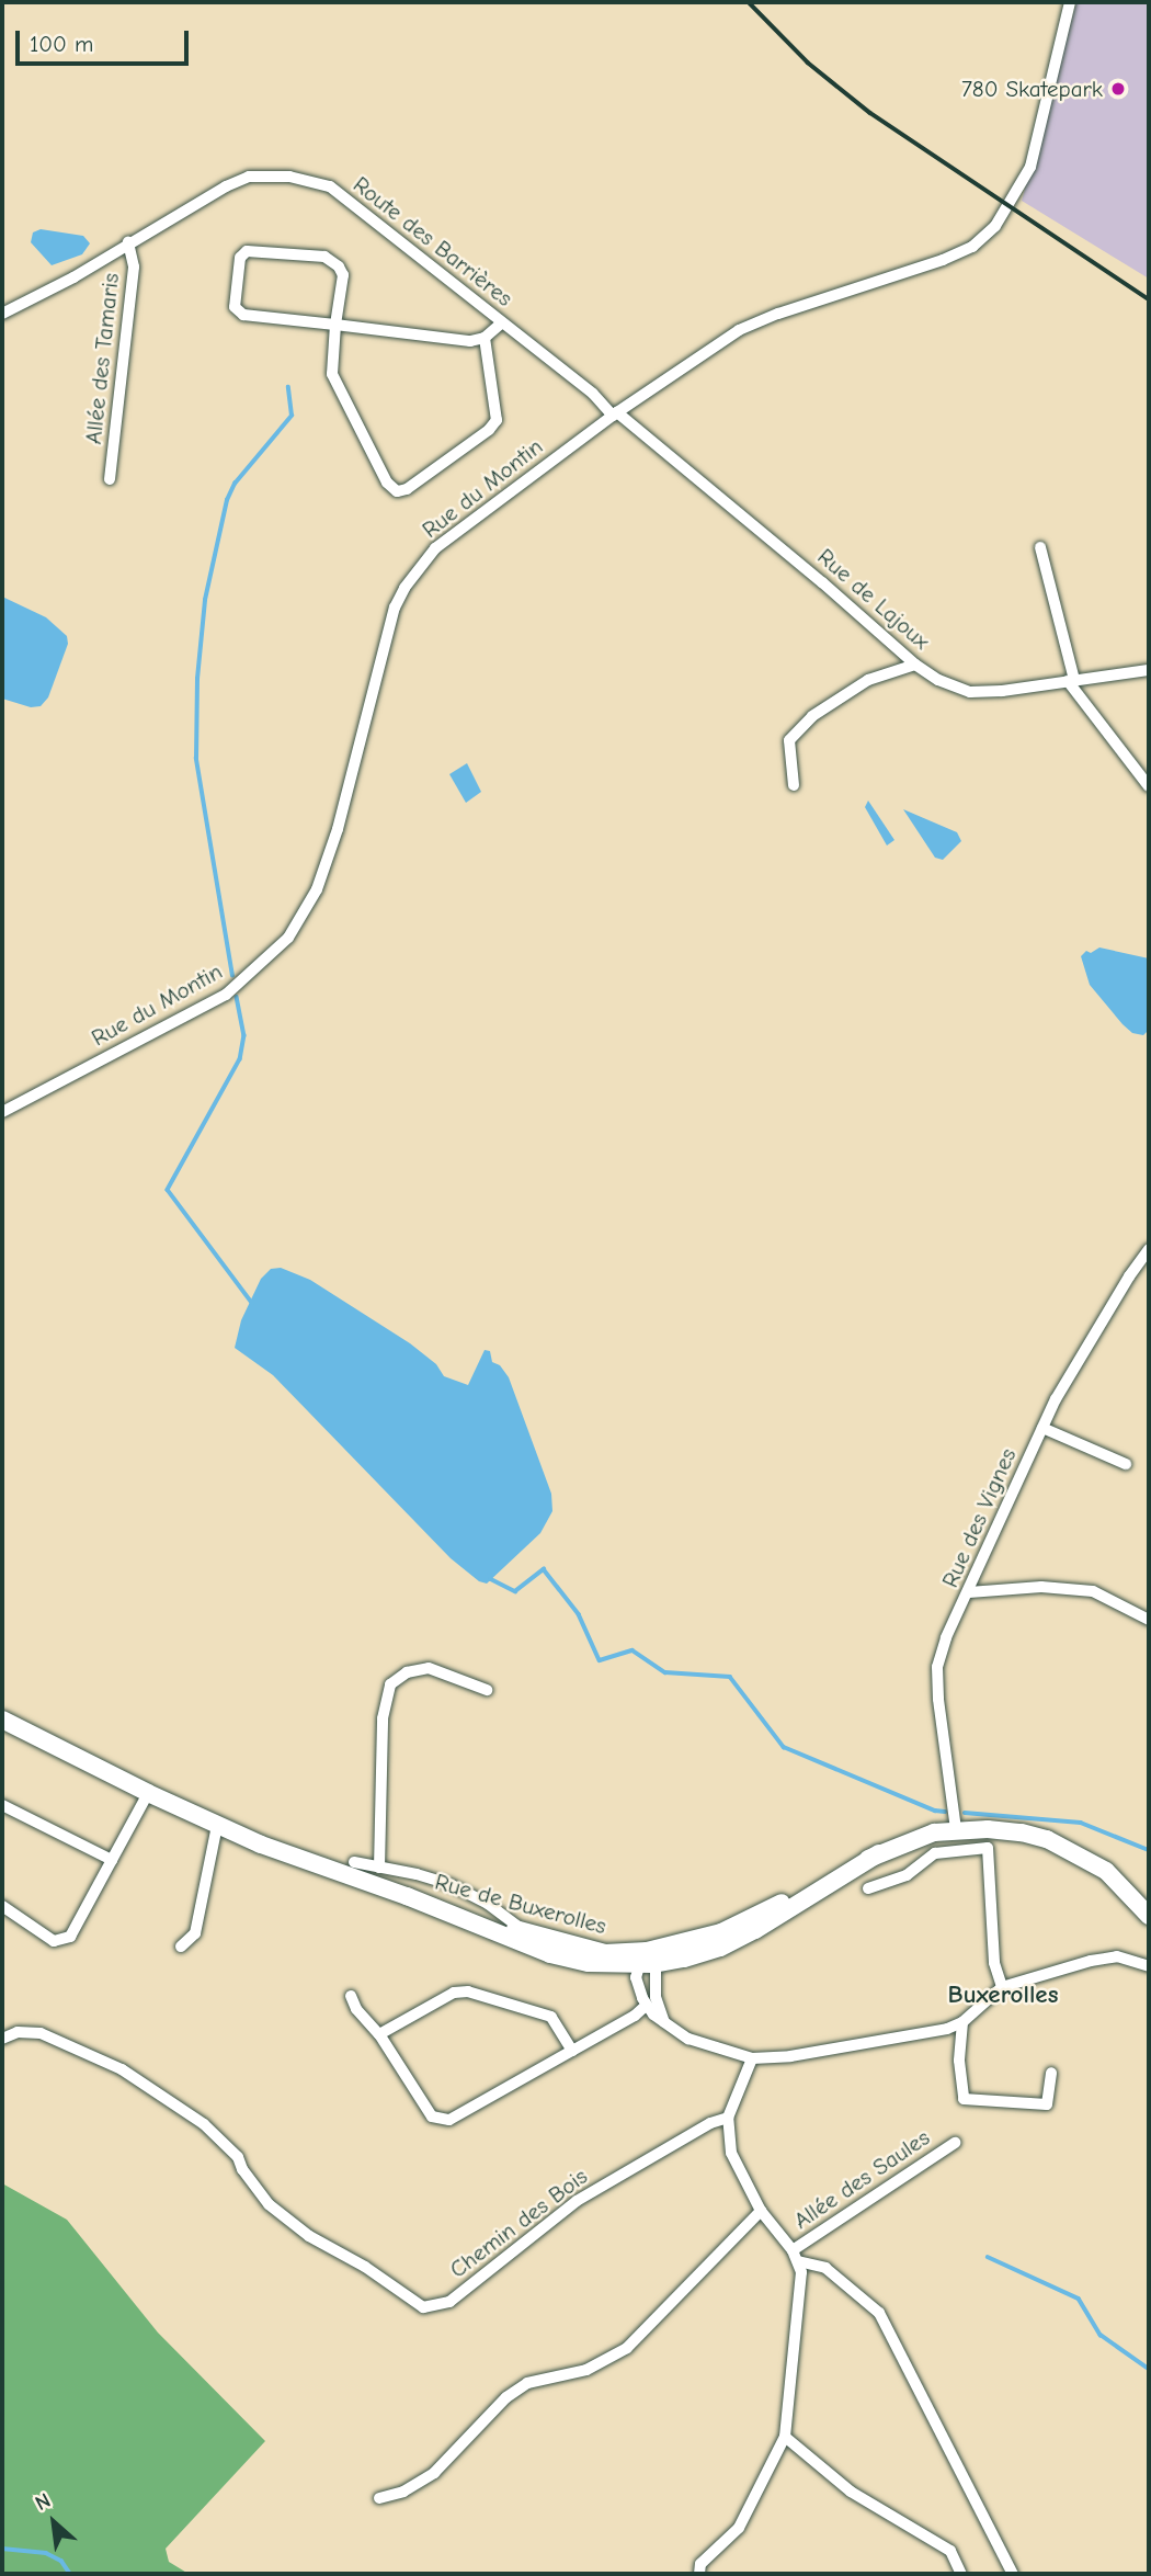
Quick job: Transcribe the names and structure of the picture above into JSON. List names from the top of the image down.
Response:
{
  "streets": {
    "street": [
      "Route des Barrières",
      "Allée des Tamaris",
      "Rue du Montin",
      "Rue de Lajoux",
      "Rue des Vignes",
      "Rue de Buxerolles",
      "Allée des Saules",
      "Chemin des Bois"
    ]
  },
  "crossings": [
    ["Route des Barrières", "Allée des Tamaris"],
    ["Route des Barrières", "Rue du Montin"],
    ["Route des Barrières", "Rue de Lajoux"],
    ["Rue du Montin", "Rue de Lajoux"],
    ["Rue des Vignes", "Rue de Buxerolles"]
  ],
  "districts": ["Buxerolles"],
  "places": ["780 Skatepark"],
  "scale_bar": "100 m",
  "north": "top left"
}
